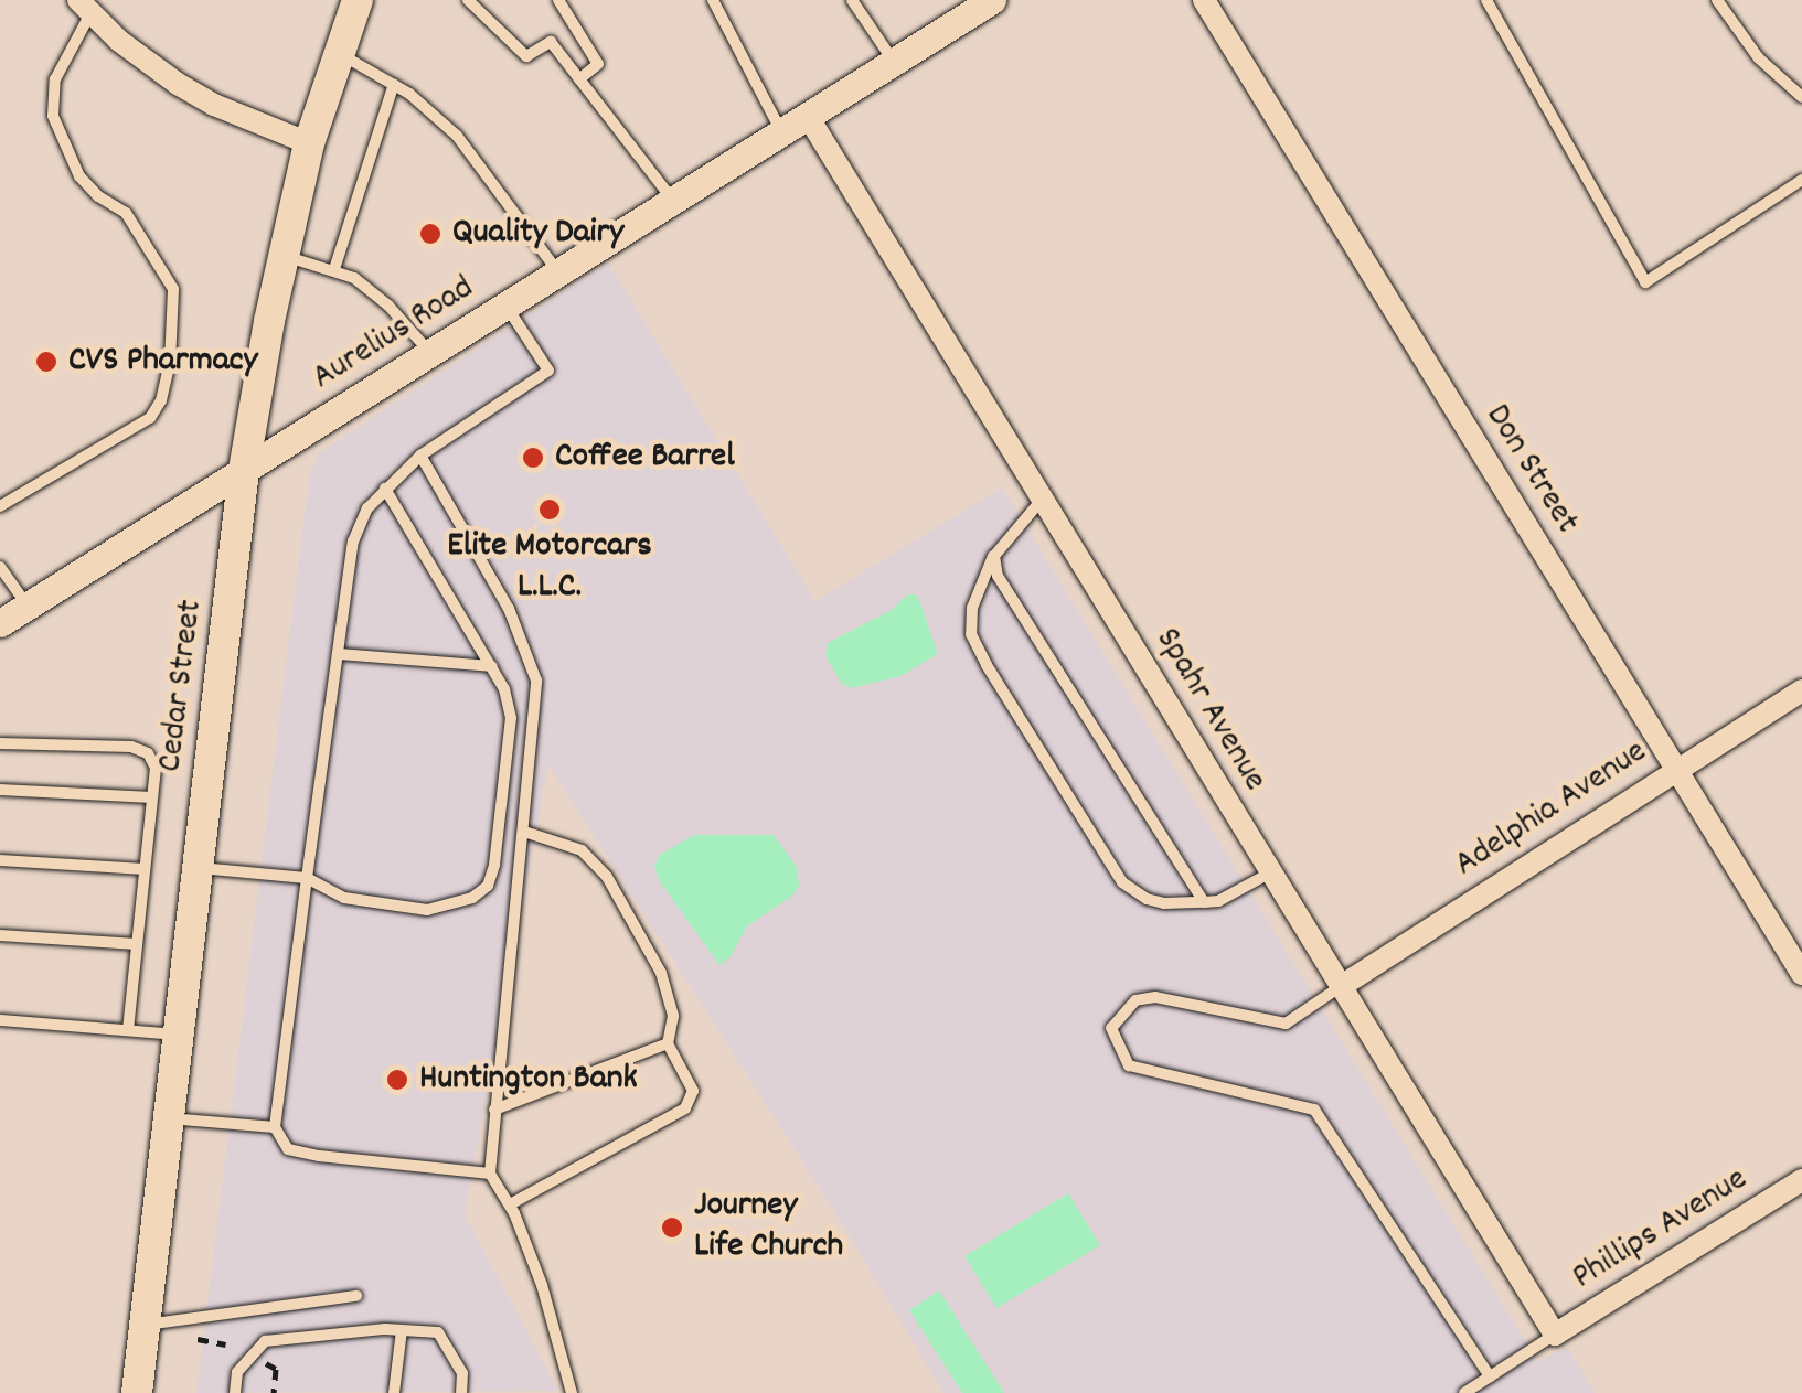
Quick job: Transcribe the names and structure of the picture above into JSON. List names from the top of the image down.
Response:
{
  "streets": {
    "main road": ["Cedar Street"],
    "street": [
      "Aurelius Road",
      "Don Street",
      "Spahr Avenue",
      "Adelphia Avenue",
      "Phillips Avenue"
    ]
  },
  "crossings": [
    ["Aurelius Road", "Cedar Street"],
    ["Aurelius Road", "Spahr Avenue"],
    ["Don Street", "Adelphia Avenue"],
    ["Spahr Avenue", "Adelphia Avenue"],
    ["Spahr Avenue", "Phillips Avenue"]
  ],
  "places": [
    "Quality Dairy",
    "CVS Pharmacy",
    "Coffee Barrel",
    "Elite Motorcars L.L.C.",
    "Huntington Bank",
    "Journey Life Church"
  ]
}
